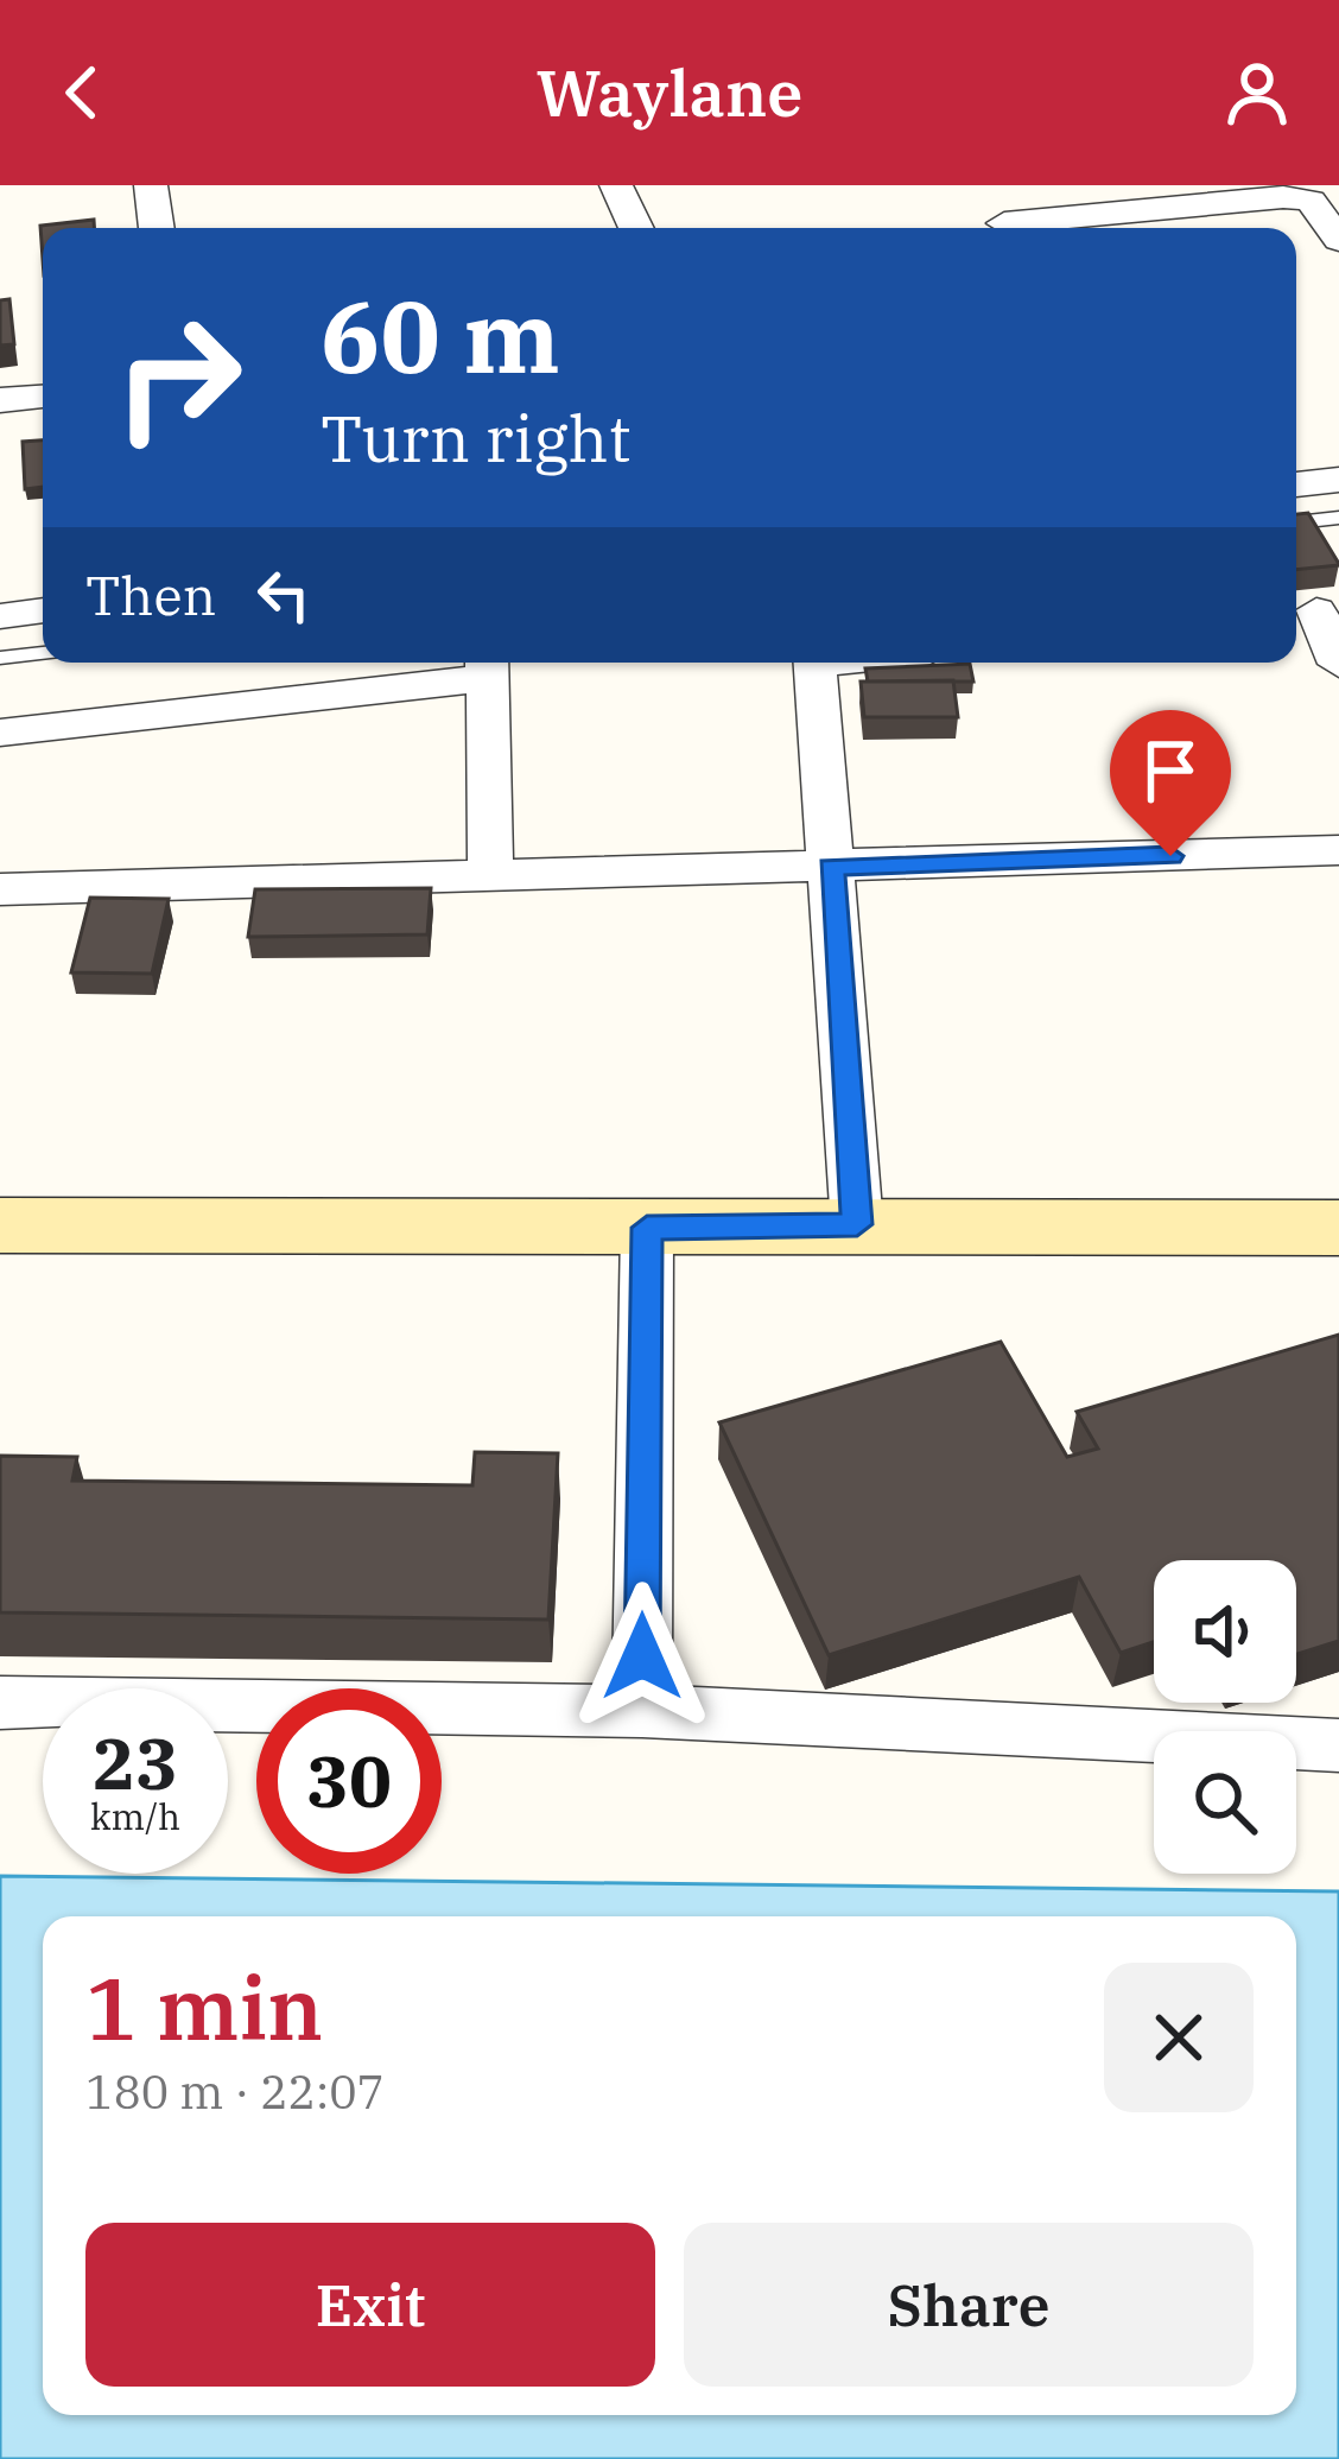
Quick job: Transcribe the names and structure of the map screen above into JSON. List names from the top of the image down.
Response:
{
  "page": {
    "header": "Waylane",
    "turn": ["60 m", "Turn right"],
    "then": "Then",
    "speed": "23 km/h",
    "limit": "30",
    "heading": ["1 min", "180 m · 22:07"],
    "buttons": ["Exit", "Share"]
  }
}
